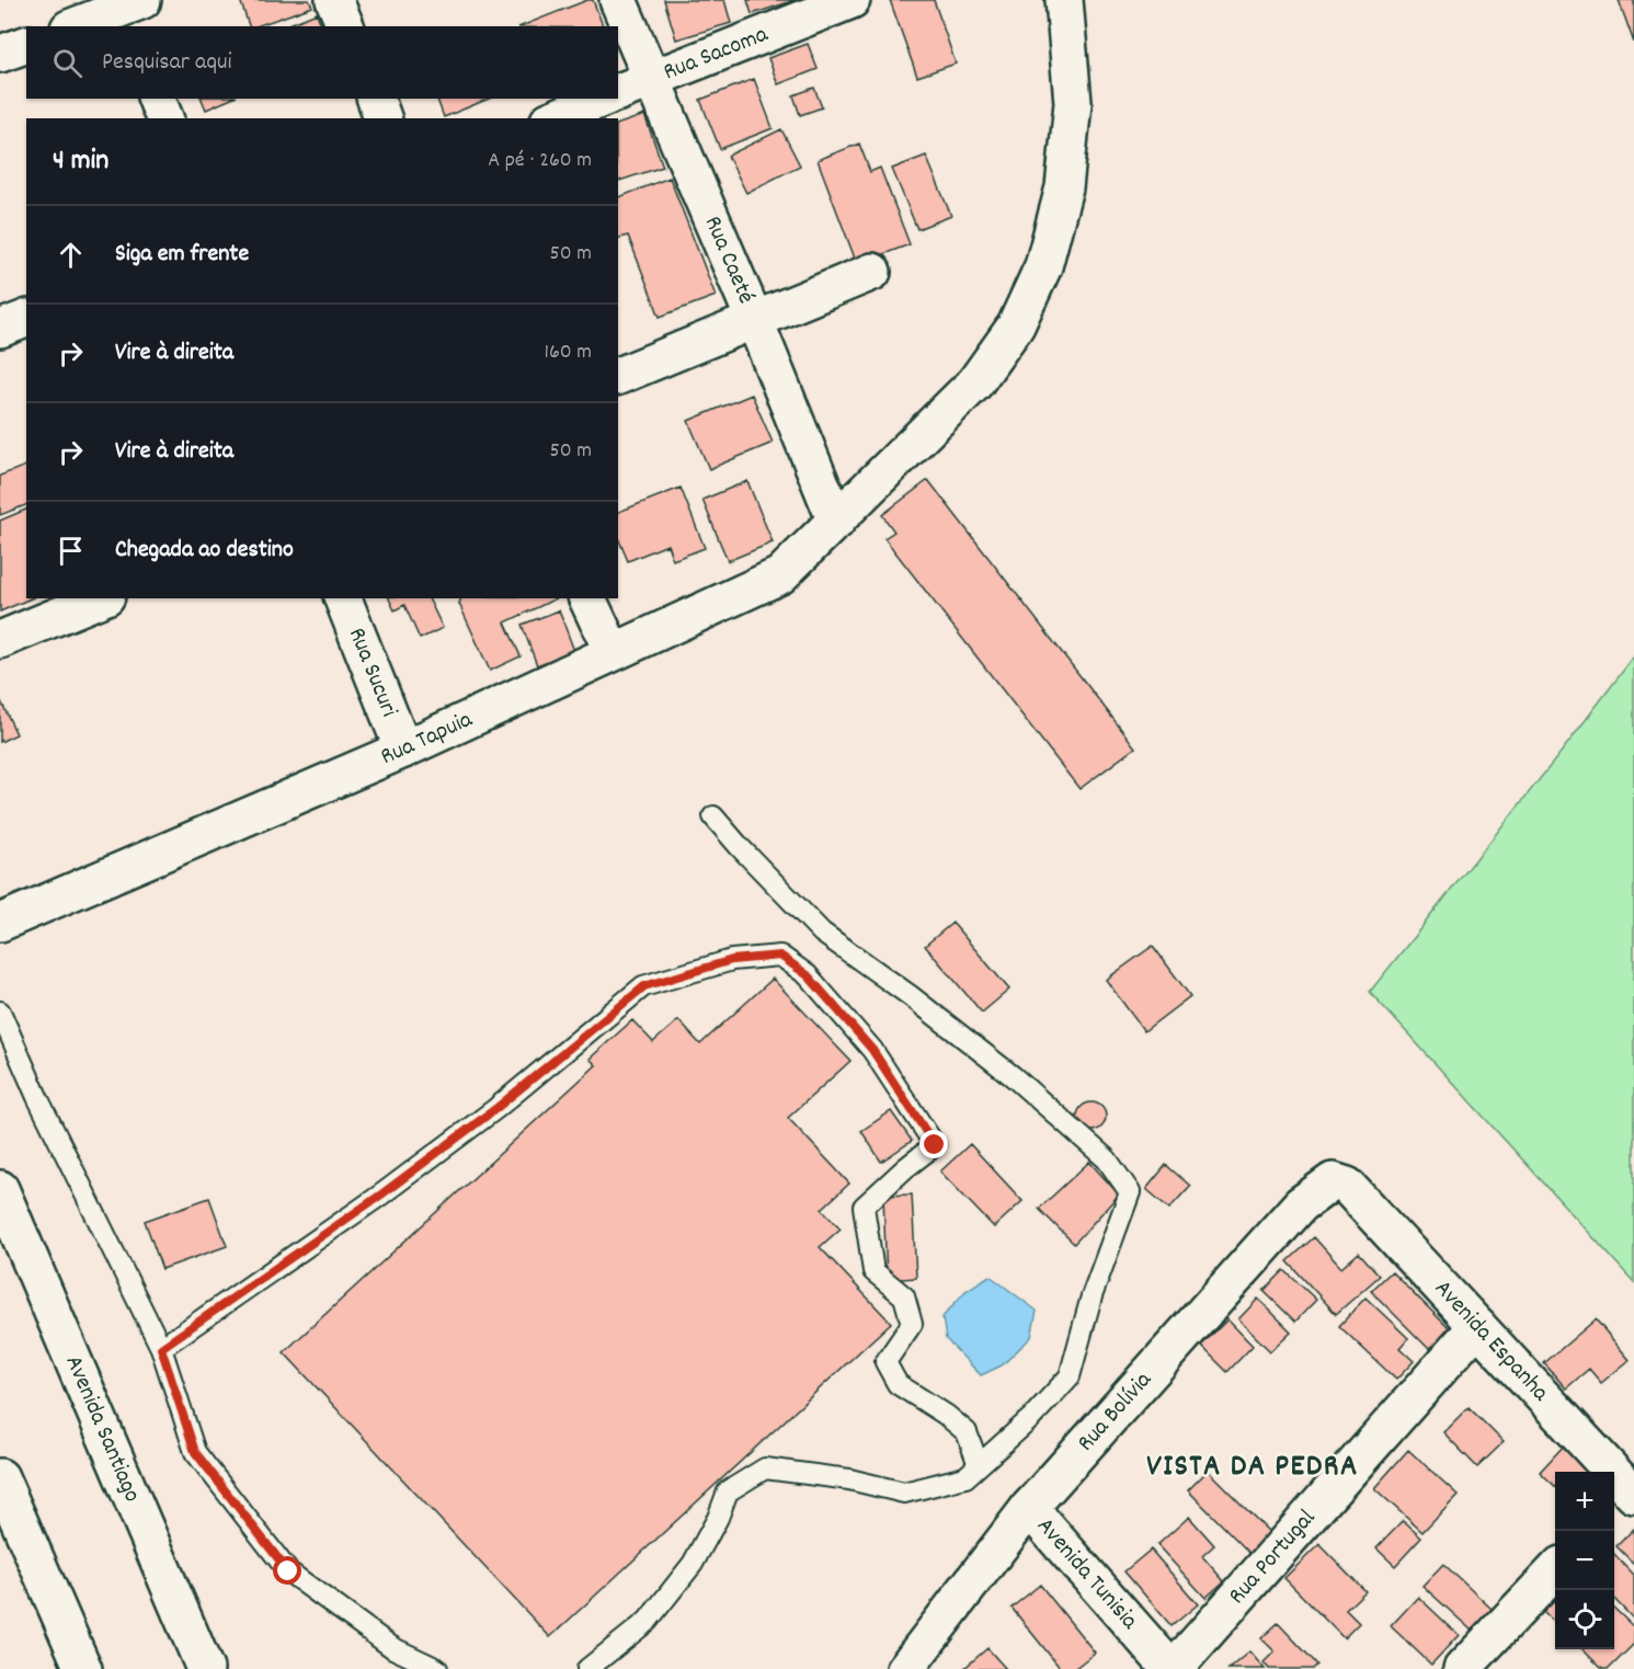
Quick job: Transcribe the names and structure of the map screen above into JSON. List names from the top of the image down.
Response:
{
  "streets": {
    "main road": [
      "Rua Sacoma",
      "Rua Caeté",
      "Rua Sucuri",
      "Rua Tapuia",
      "Avenida Espanha",
      "Rua Bolívia",
      "Avenida Santiago",
      "Rua Portugal",
      "Avenida Tunisia"
    ]
  },
  "crossings": [
    ["Rua Sacoma", "Rua Caeté"],
    ["Rua Caeté", "Rua Tapuia"],
    ["Rua Sucuri", "Rua Tapuia"],
    ["Avenida Espanha", "Rua Bolívia"],
    ["Avenida Espanha", "Rua Portugal"],
    ["Rua Bolívia", "Avenida Tunisia"],
    ["Rua Portugal", "Avenida Tunisia"]
  ],
  "districts": ["VISTA DA PEDRA"],
  "page": {
    "search": "Pesquisar aqui",
    "heading": ["4 min", "A pé · 260 m"],
    "list": [
      ["Siga em frente", "50 m"],
      ["Vire à direita", "160 m"],
      ["Vire à direita", "50 m"],
      "Chegada ao destino"
    ],
    "map_buttons": ["+", "−"]
  }
}
